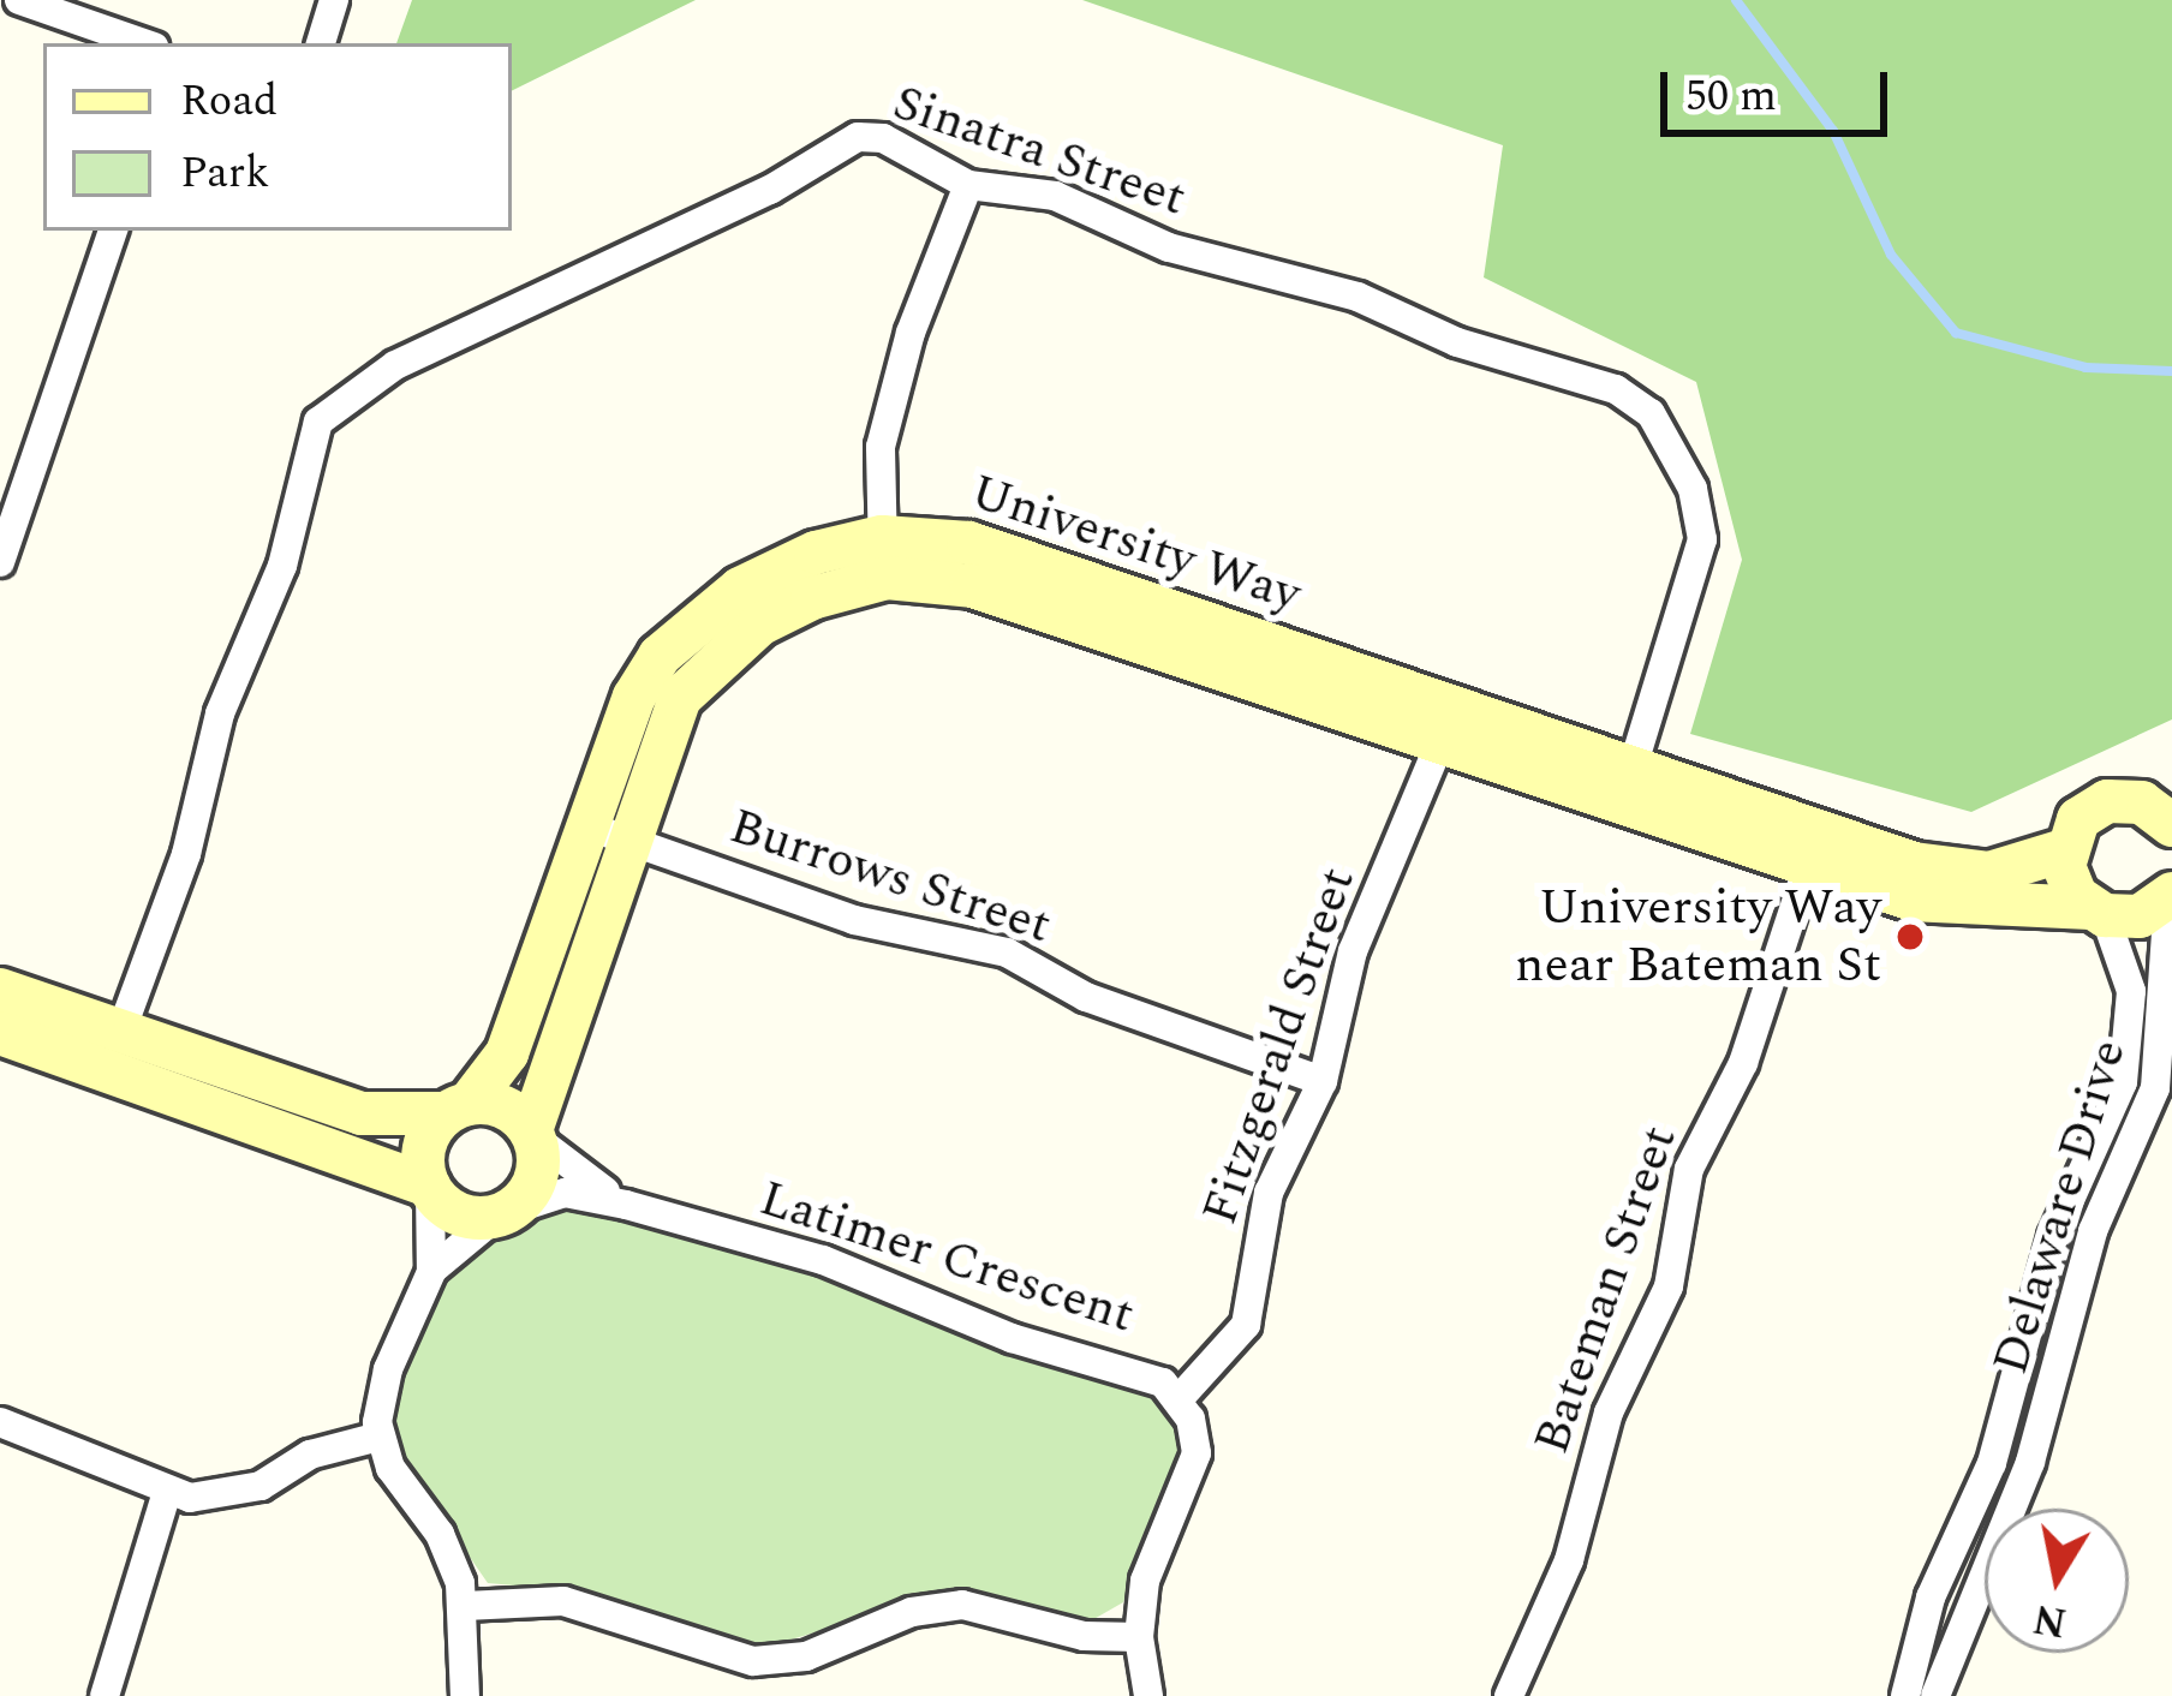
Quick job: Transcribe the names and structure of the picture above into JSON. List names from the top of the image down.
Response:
{
  "streets": {
    "street": [
      "Sinatra Street",
      "University Way",
      "Burrows Street",
      "Fitzgerald Street",
      "Delaware Drive",
      "Latimer Crescent",
      "Bateman Street"
    ]
  },
  "crossings": [
    ["Sinatra Street", "University Way"],
    ["University Way", "Burrows Street"],
    ["University Way", "Fitzgerald Street"],
    ["University Way", "Delaware Drive"],
    ["University Way", "Latimer Crescent"],
    ["University Way", "Bateman Street"],
    ["Burrows Street", "Fitzgerald Street"],
    ["Fitzgerald Street", "Latimer Crescent"]
  ],
  "places": ["University Way near Bateman St"],
  "legend": ["Road", "Park"],
  "scale_bar": "50 m",
  "north": "bottom"
}
